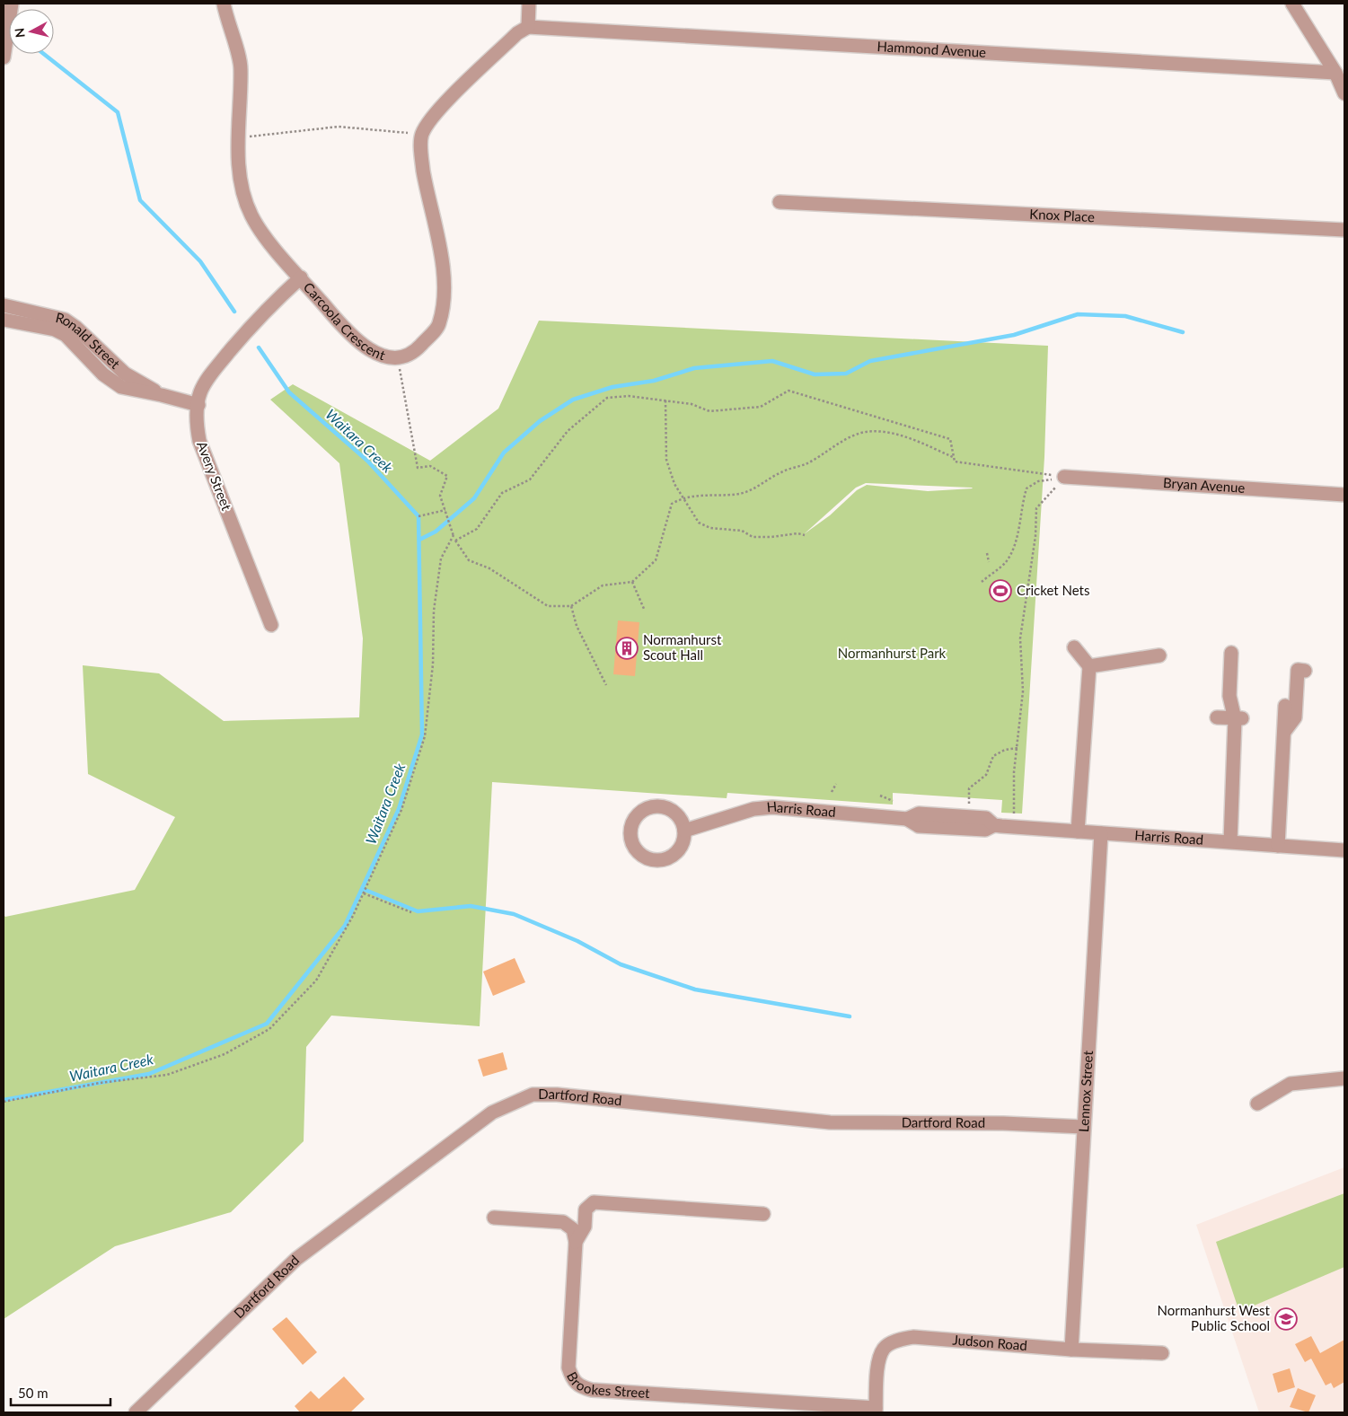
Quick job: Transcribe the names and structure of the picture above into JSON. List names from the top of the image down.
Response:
{
  "streets": {
    "street": [
      "Hammond Avenue",
      "Knox Place",
      "Carcoola Crescent",
      "Ronald Street",
      "Avery Street",
      "Bryan Avenue",
      "Harris Road",
      "Lennox Street",
      "Dartford Road",
      "Judson Road",
      "Brookes Street"
    ]
  },
  "crossings": [
    ["Hammond Avenue", "Carcoola Crescent"],
    ["Carcoola Crescent", "Avery Street"],
    ["Ronald Street", "Avery Street"],
    ["Harris Road", "Lennox Street"],
    ["Lennox Street", "Dartford Road"],
    ["Lennox Street", "Judson Road"],
    ["Judson Road", "Brookes Street"]
  ],
  "water": ["Waitara Creek"],
  "parks": ["Normanhurst Park"],
  "places": {
    "sports": ["Cricket Nets"],
    "building": ["Normanhurst Scout Hall"],
    "school or university": ["Normanhurst West Public School"]
  },
  "scale_bar": "50 m",
  "north": "left"
}
